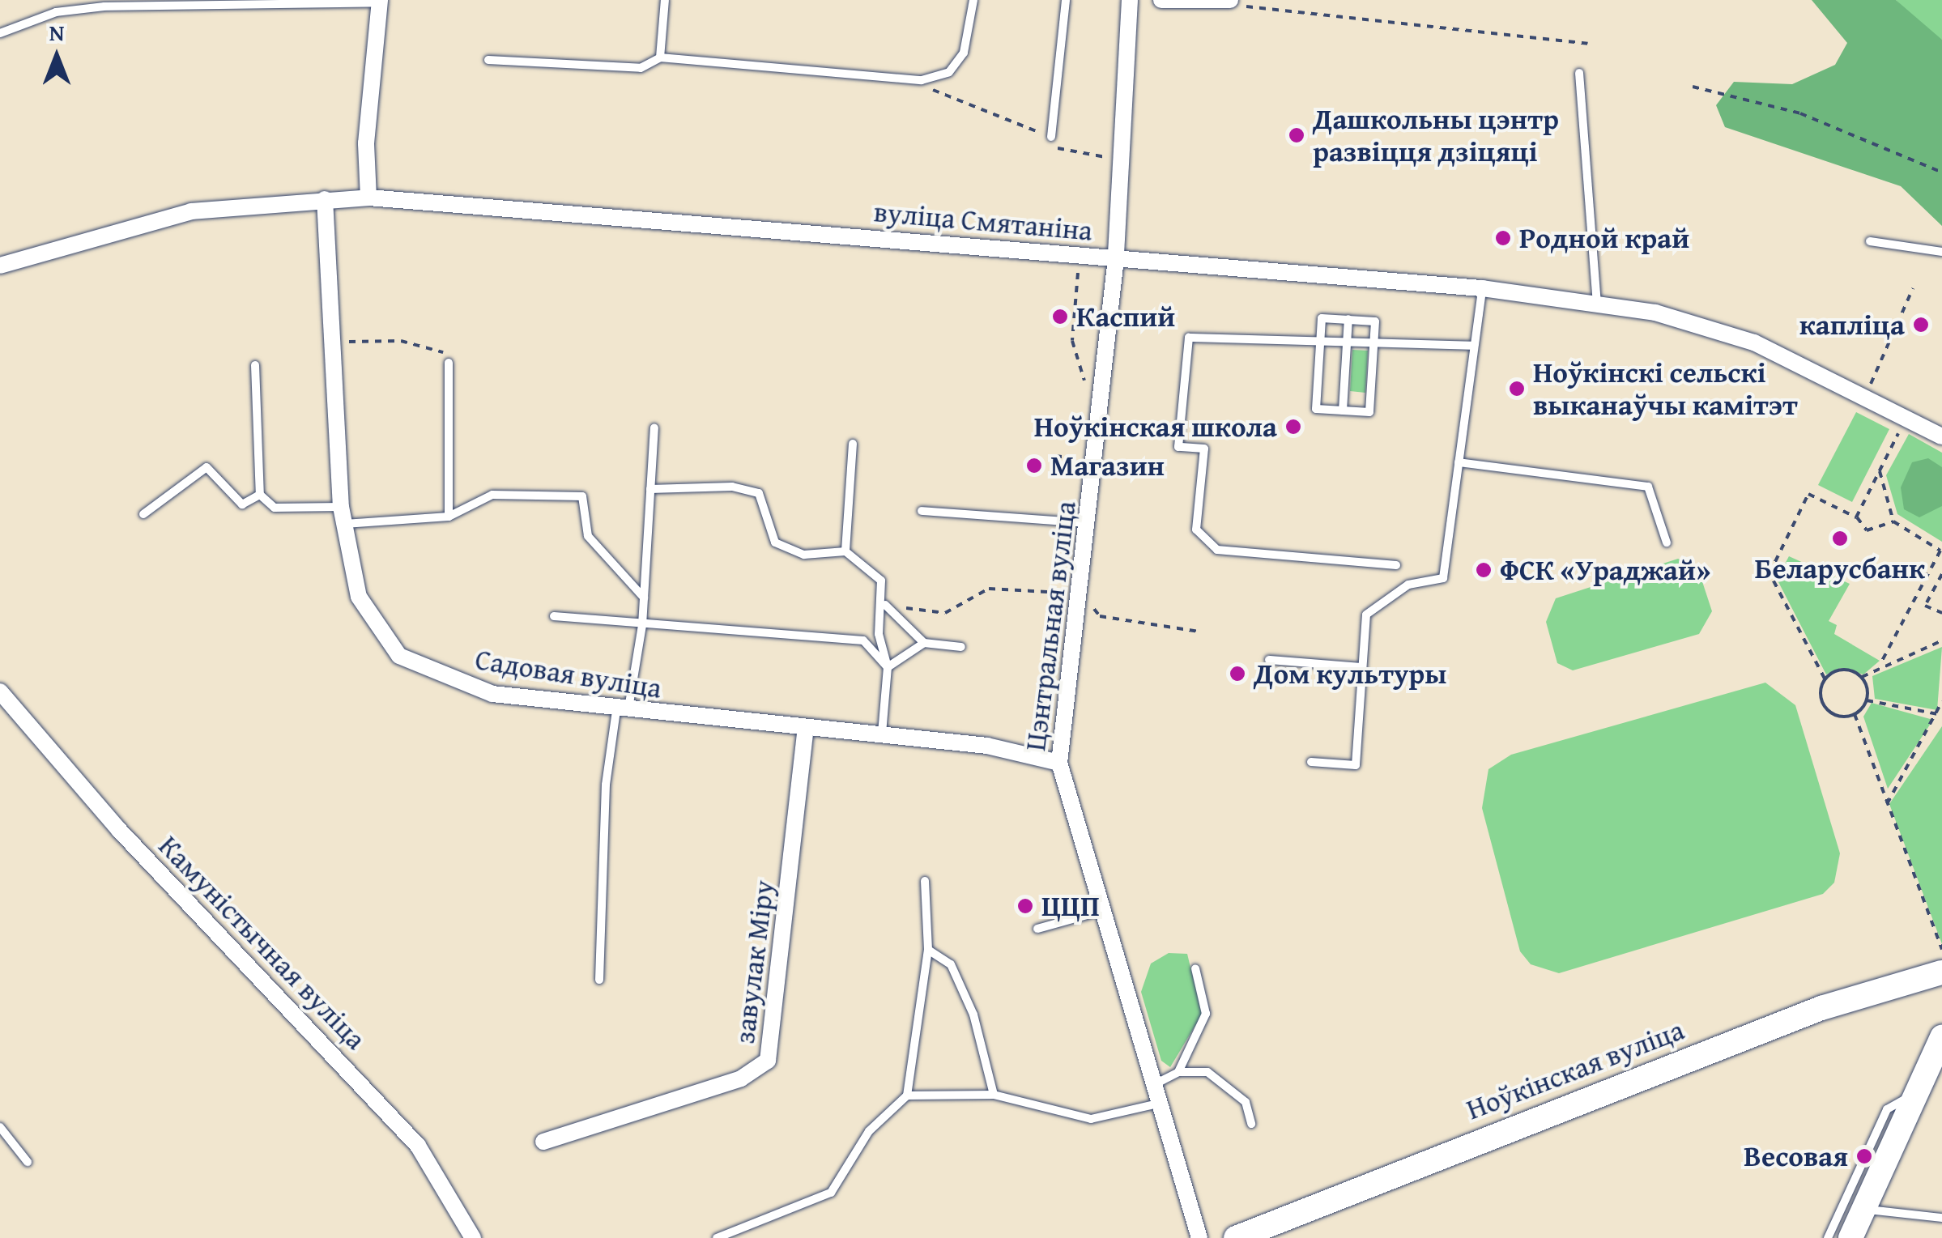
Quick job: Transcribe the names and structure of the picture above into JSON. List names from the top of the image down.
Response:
{
  "streets": {
    "main road": ["Ноўкінская вуліца"],
    "street": [
      "вуліца Смятаніна",
      "Цэнтральная вуліца",
      "Садовая вуліца",
      "Камуністычная вуліца",
      "завулак Міру"
    ]
  },
  "crossings": [
    ["вуліца Смятаніна", "Цэнтральная вуліца"],
    ["вуліца Смятаніна", "Садовая вуліца"],
    ["Цэнтральная вуліца", "Садовая вуліца"],
    ["Садовая вуліца", "завулак Міру"]
  ],
  "places": [
    "Дашкольны цэнтр развіцця дзіцяці",
    "Родной край",
    "Каспий",
    "капліца",
    "Ноўкінскі сельскі выканаўчы камітэт",
    "Ноўкінская школа",
    "Магазин",
    "Беларусбанк",
    "ФСК «Ураджай»",
    "Дом культуры",
    "ЦЦП",
    "Весовая"
  ],
  "north": "top"
}
